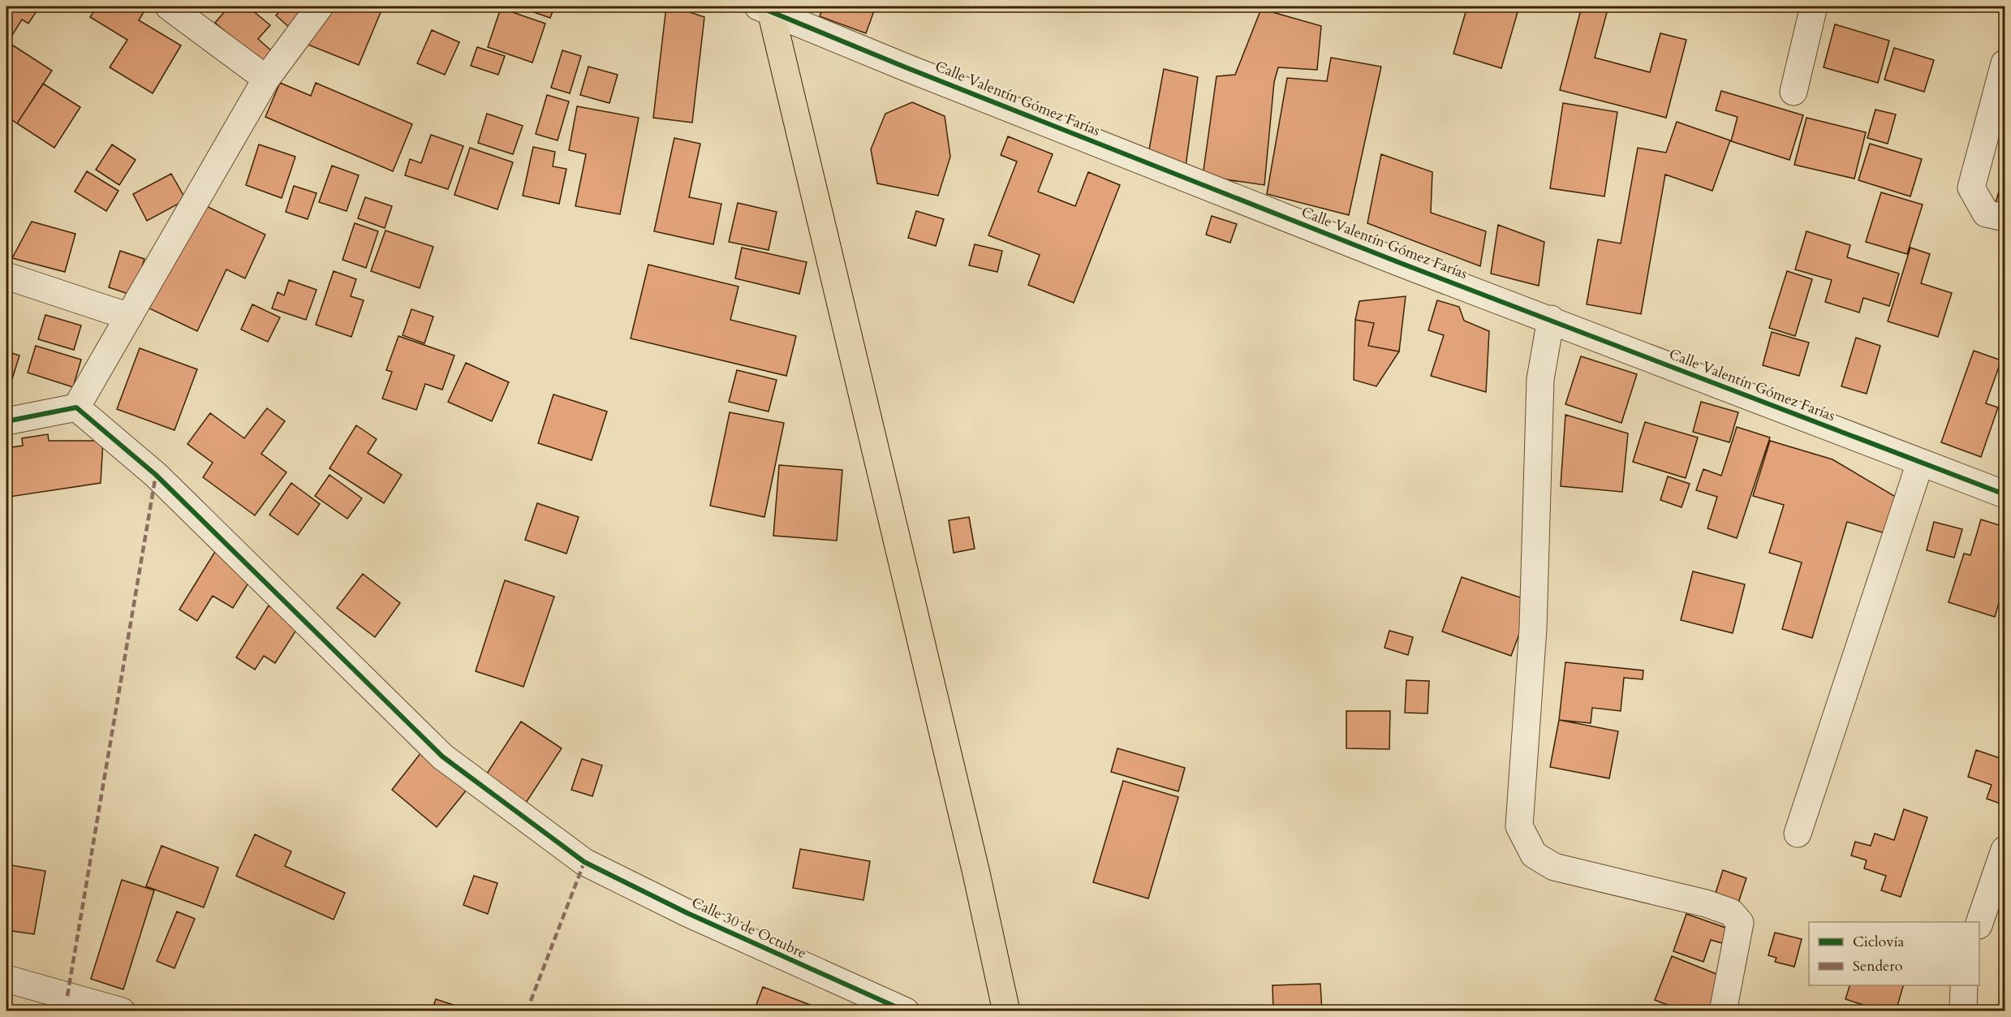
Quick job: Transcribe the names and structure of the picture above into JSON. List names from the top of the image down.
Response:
{
  "streets": {
    "street": ["Calle Valentín Gómez Farías", "Calle 30 de Octubre"]
  },
  "legend": ["Ciclovía", "Sendero"]
}
